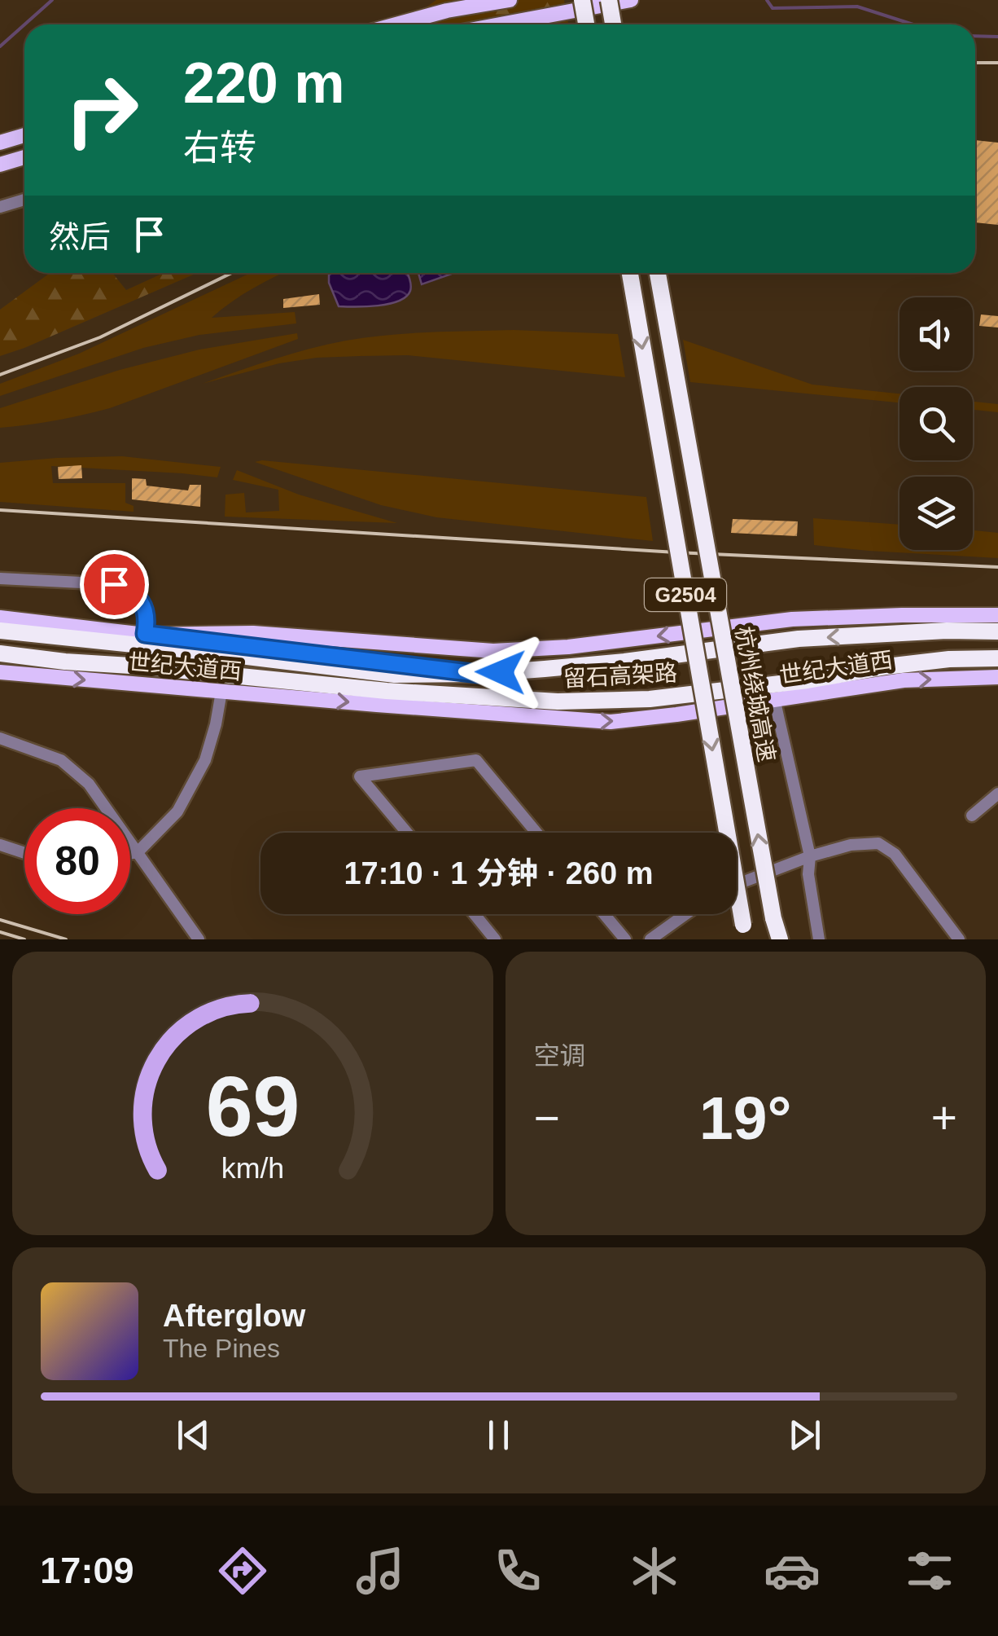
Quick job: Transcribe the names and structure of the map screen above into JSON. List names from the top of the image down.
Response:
{
  "streets": {
    "highway": ["G2504", "留石高架路", "杭州绕城高速"],
    "main road": ["世纪大道西"]
  },
  "page": {
    "turn": ["220 m", "右转"],
    "then": "然后",
    "limit": "80",
    "trip": "17:10 · 1 分钟 · 260 m",
    "tile": "空调",
    "heat": ["−", "19°", "+"],
    "song": ["Afterglow", "The Pines"],
    "tabs": "17:09",
    "gauge": ["69", "km/h"]
  }
}
